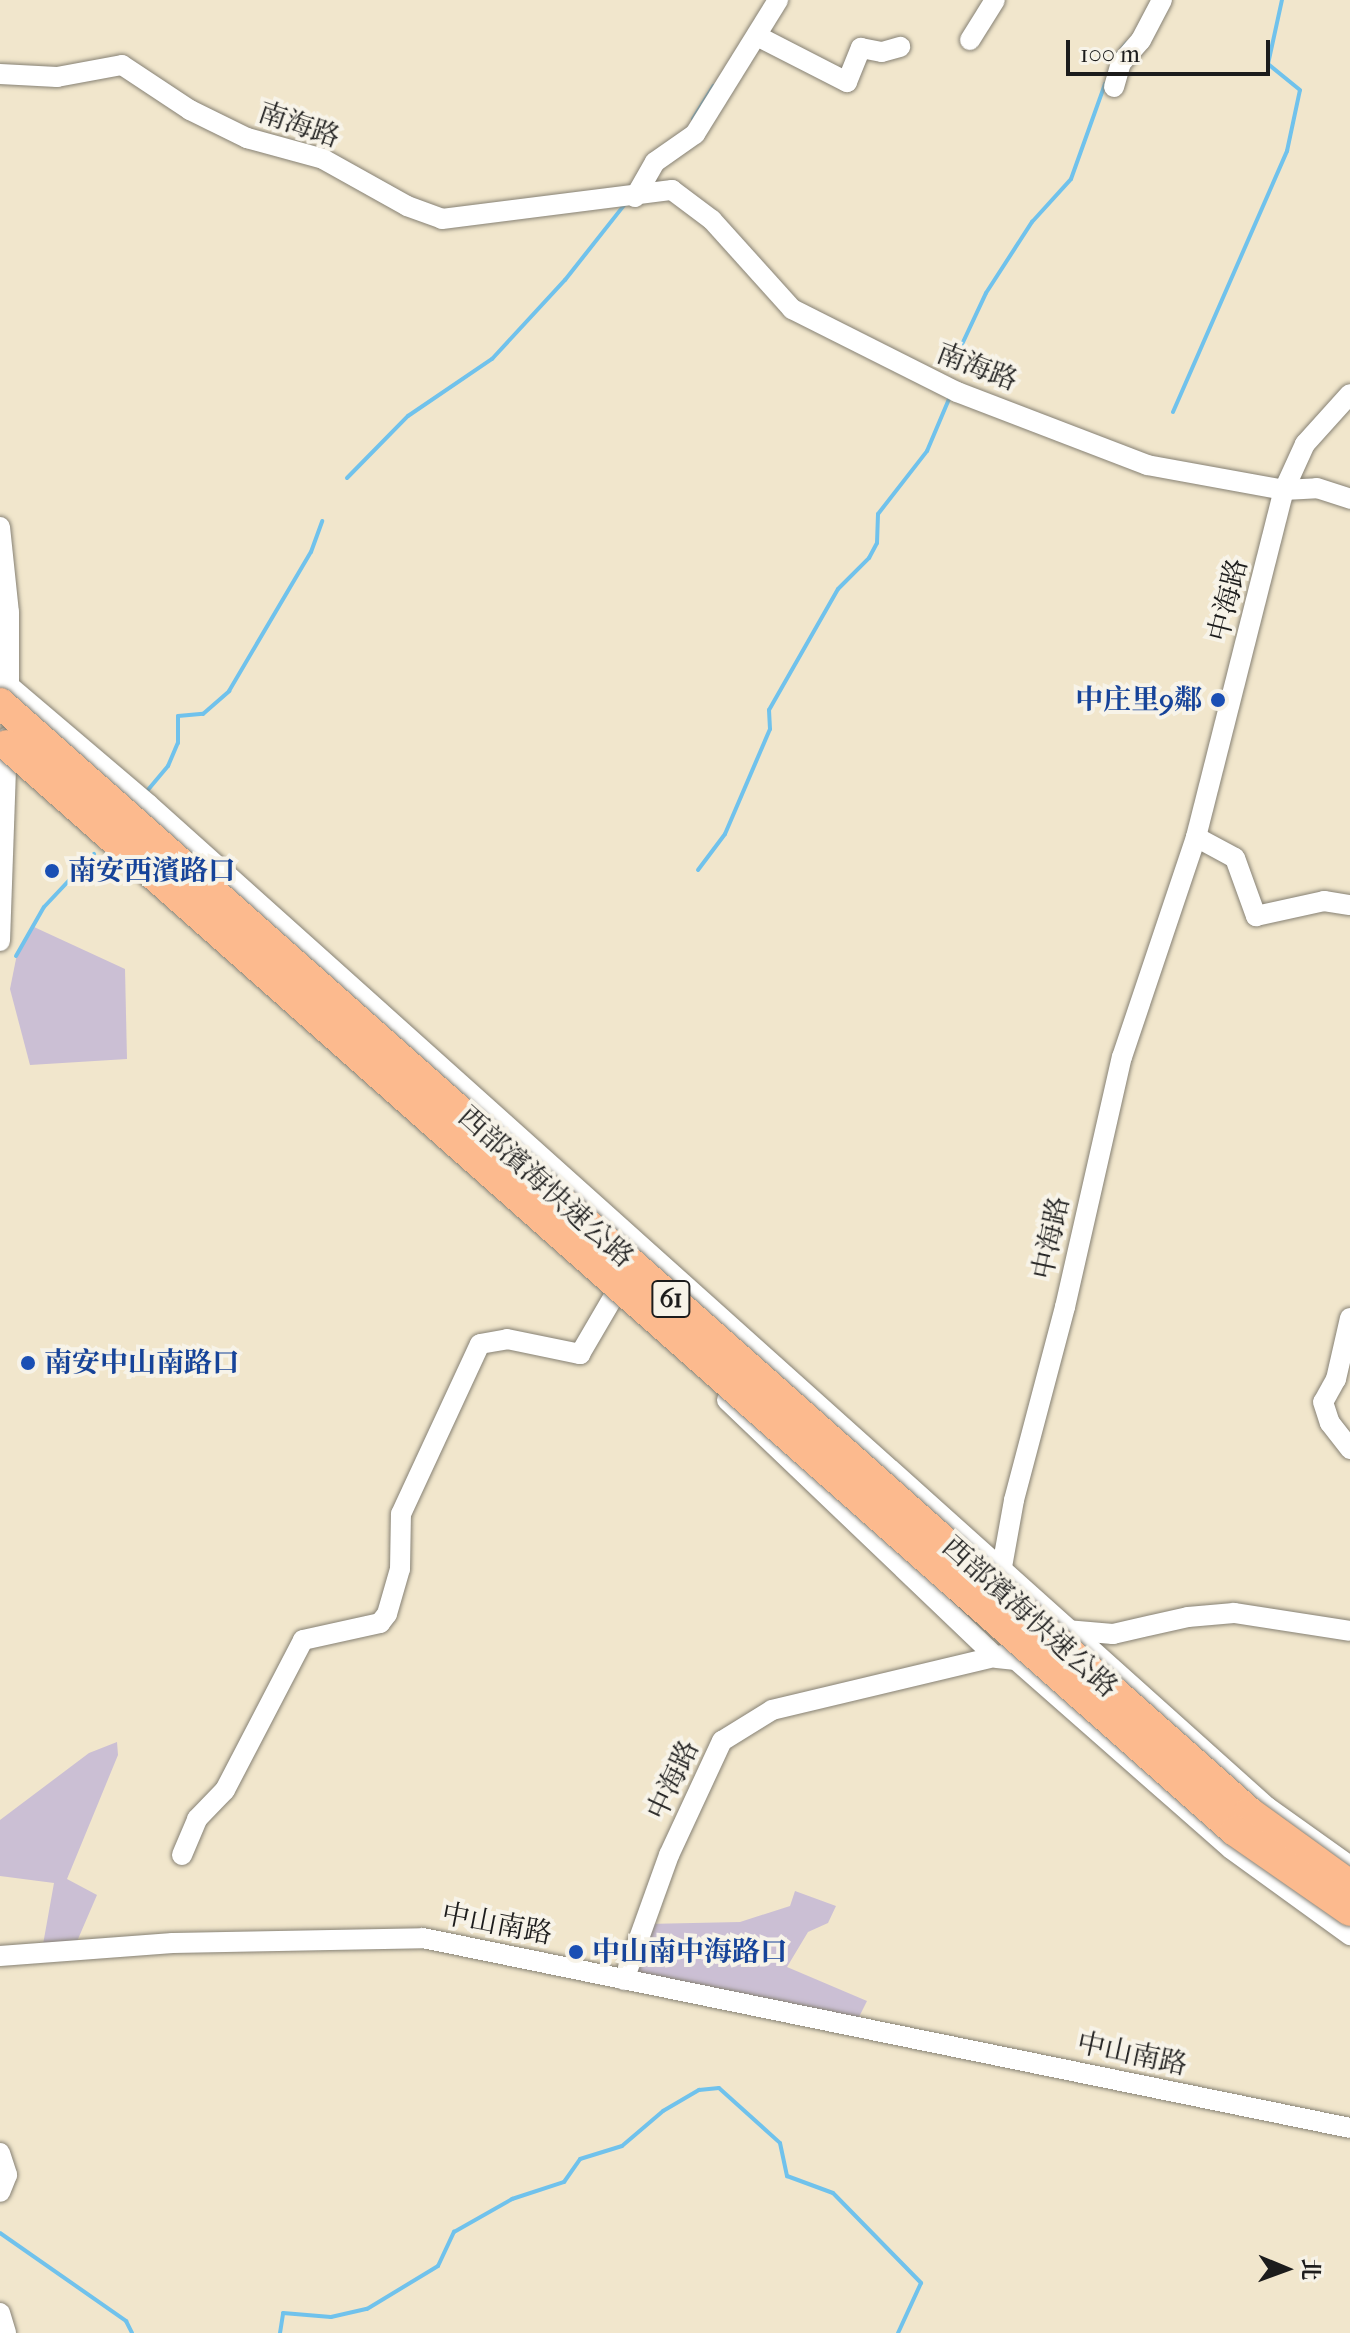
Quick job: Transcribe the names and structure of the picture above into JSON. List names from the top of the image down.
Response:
{
  "streets": {
    "highway": ["西部濱海快速公路", "61"],
    "street": ["南海路", "中海路", "中山南路"]
  },
  "crossings": [
    ["南海路", "中海路"],
    ["中海路", "中山南路"]
  ],
  "places": [
    "中庄里9鄰",
    "南安西濱路口",
    "南安中山南路口",
    "中山南中海路口"
  ],
  "scale_bar": "100 m",
  "north": "right"
}
